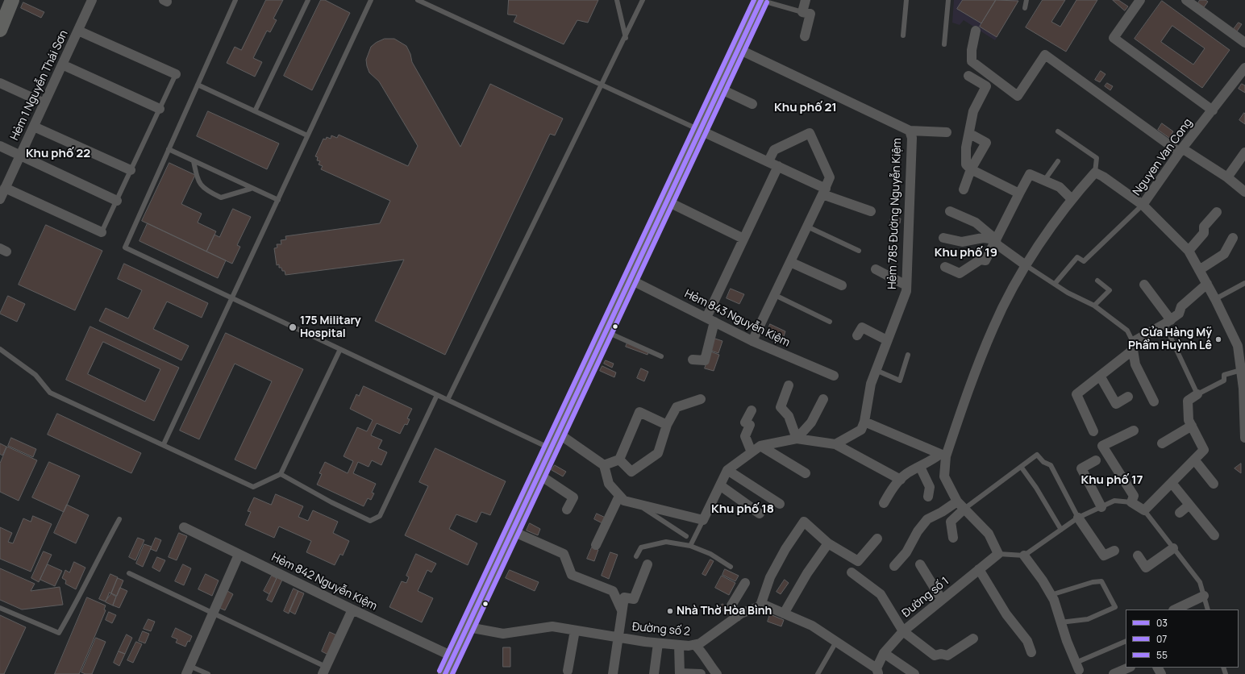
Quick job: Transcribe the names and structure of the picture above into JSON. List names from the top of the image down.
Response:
{
  "streets": {
    "street": [
      "Hẻm 1 Nguyễn Thái Sơn",
      "Nguyen Van Cong",
      "Hẻm 785 Đường Nguyễn Kiệm",
      "Hẻm 843 Nguyễn Kiệm",
      "Hẻm 842 Nguyễn Kiệm",
      "Đường số 1",
      "Đường số 2"
    ]
  },
  "districts": [
    "Khu phố 21",
    "Khu phố 22",
    "Khu phố 19",
    "Khu phố 17",
    "Khu phố 18"
  ],
  "places": ["175 Military Hospital", "Cửa Hàng Mỹ Phẩm Huỳnh Lê", "Nhà Thờ Hòa Bình"],
  "lines": ["transit line 03", "transit line 55", "transit line 07"],
  "legend": ["03", "07", "55"]
}
